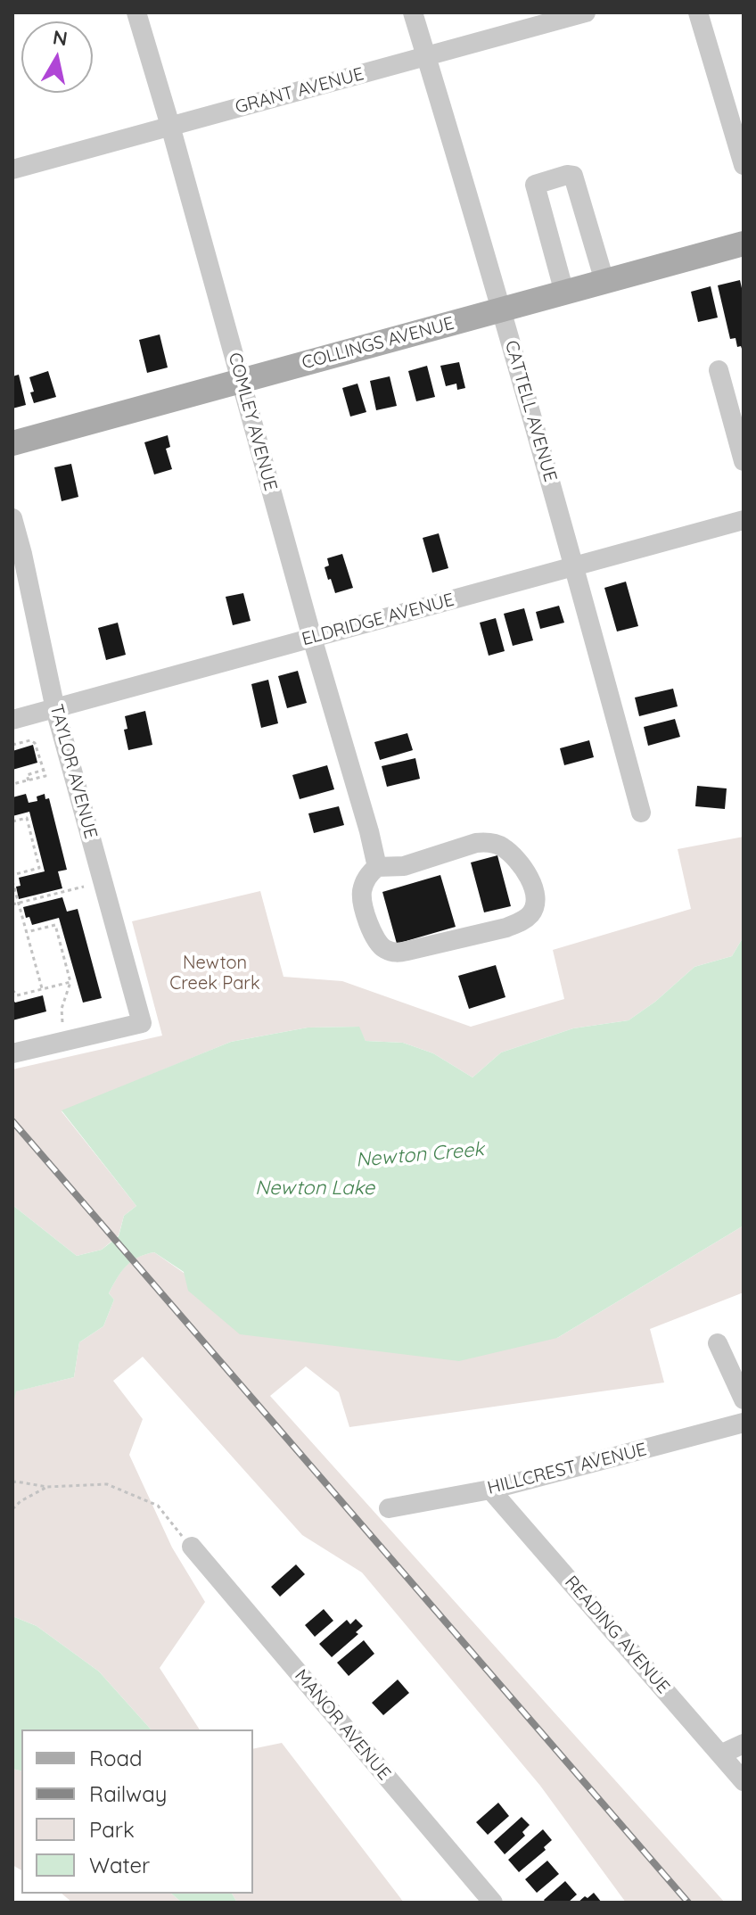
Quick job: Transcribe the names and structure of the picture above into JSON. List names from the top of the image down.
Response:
{
  "streets": {
    "main road": ["COLLINGS AVENUE"],
    "street": [
      "GRANT AVENUE",
      "CATTELL AVENUE",
      "COMLEY AVENUE",
      "ELDRIDGE AVENUE",
      "TAYLOR AVENUE",
      "HILLCREST AVENUE",
      "READING AVENUE",
      "MANOR AVENUE"
    ]
  },
  "crossings": [
    ["GRANT AVENUE", "CATTELL AVENUE"],
    ["GRANT AVENUE", "COMLEY AVENUE"],
    ["COLLINGS AVENUE", "CATTELL AVENUE"],
    ["COLLINGS AVENUE", "COMLEY AVENUE"],
    ["CATTELL AVENUE", "ELDRIDGE AVENUE"],
    ["COMLEY AVENUE", "ELDRIDGE AVENUE"],
    ["ELDRIDGE AVENUE", "TAYLOR AVENUE"],
    ["HILLCREST AVENUE", "READING AVENUE"]
  ],
  "water": ["Newton Creek", "Newton Lake"],
  "parks": ["Newton Creek Park"],
  "legend": [
    "Road",
    "Railway",
    "Park",
    "Water"
  ],
  "north": "top"
}
